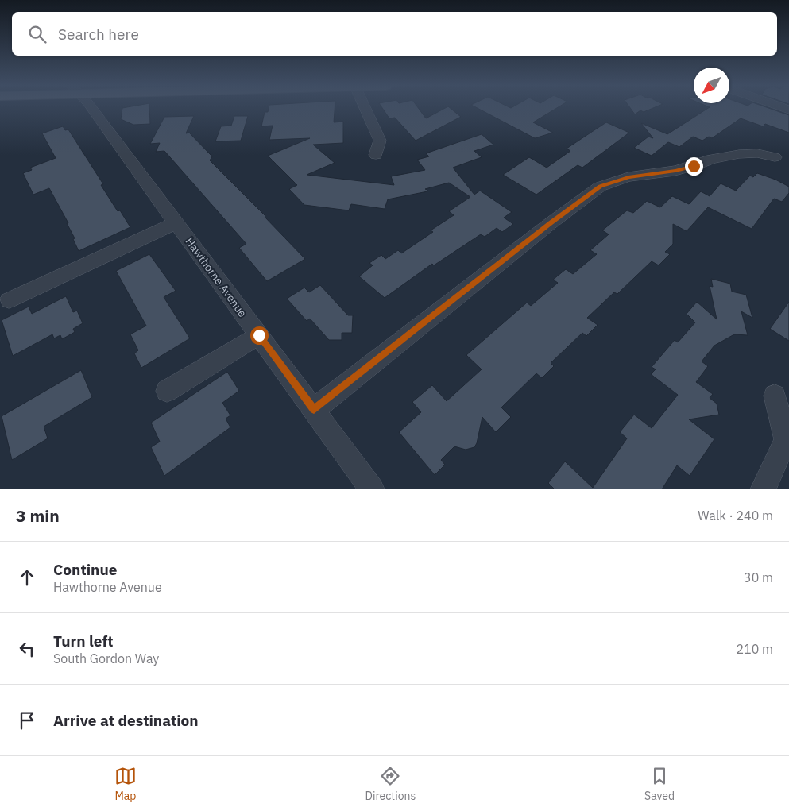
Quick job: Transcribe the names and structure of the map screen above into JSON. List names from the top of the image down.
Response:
{
  "streets": {
    "street": ["Hawthorne Avenue"]
  },
  "north": "bottom left",
  "page": {
    "search": "Search here",
    "heading": ["3 min", "Walk · 240 m"],
    "list": [
      ["Continue", "Hawthorne Avenue", "30 m"],
      ["Turn left", "South Gordon Way", "210 m"],
      "Arrive at destination"
    ],
    "nav": ["Map", "Directions", "Saved"]
  }
}
